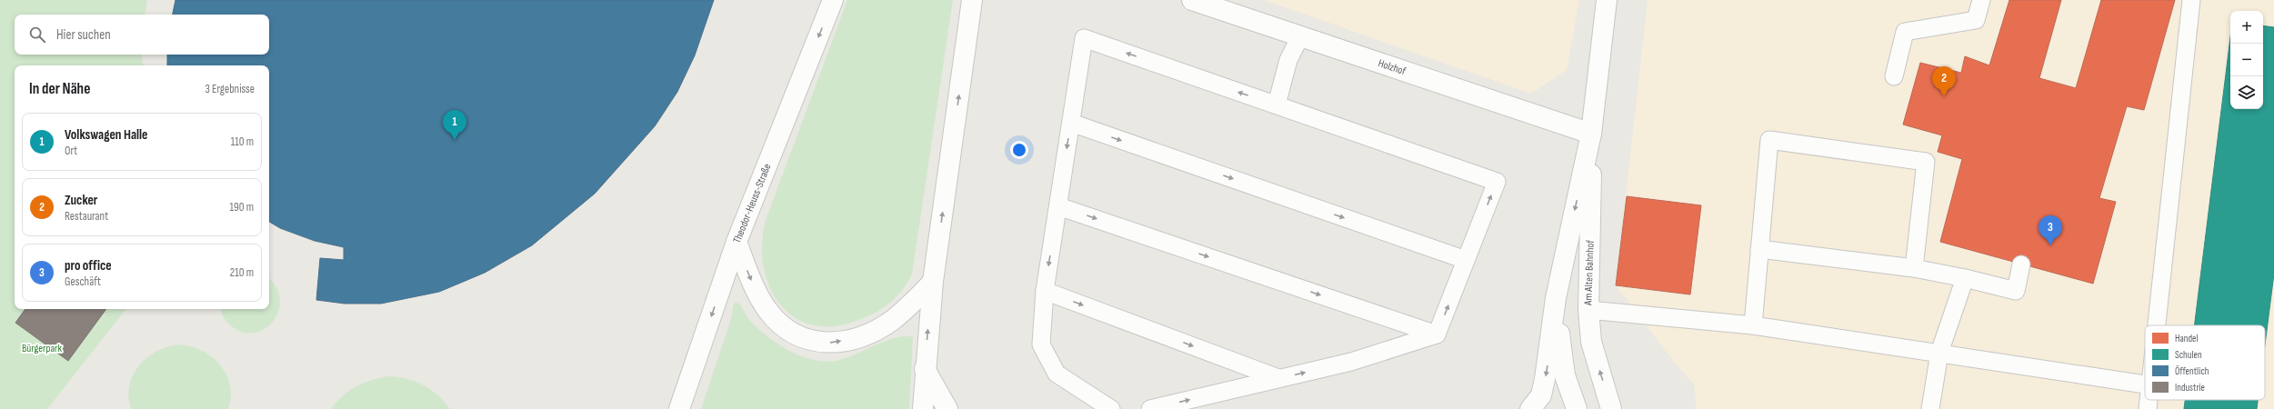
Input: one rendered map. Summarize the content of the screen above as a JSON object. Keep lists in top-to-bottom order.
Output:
{
  "streets": {
    "street": ["Holzhof", "Theodor-Heuss-Straße", "Am Alten Bahnhof"]
  },
  "crossings": [
    ["Holzhof", "Am Alten Bahnhof"]
  ],
  "parks": ["Bürgerpark"],
  "legend": [
    "Handel",
    "Schulen",
    "Öffentlich",
    "Industrie"
  ],
  "page": {
    "map_buttons": ["+", "−"],
    "search": "Hier suchen",
    "heading": ["In der Nähe", "3 Ergebnisse"],
    "pins": ["2", "1", "3"],
    "list": [
      {
        "mark": "1",
        "name": "Volkswagen Halle",
        "note": "Ort",
        "value": "110 m"
      },
      {
        "mark": "2",
        "name": "Zucker",
        "note": "Restaurant",
        "value": "190 m"
      },
      {
        "mark": "3",
        "name": "pro office",
        "note": "Geschäft",
        "value": "210 m"
      }
    ]
  }
}
